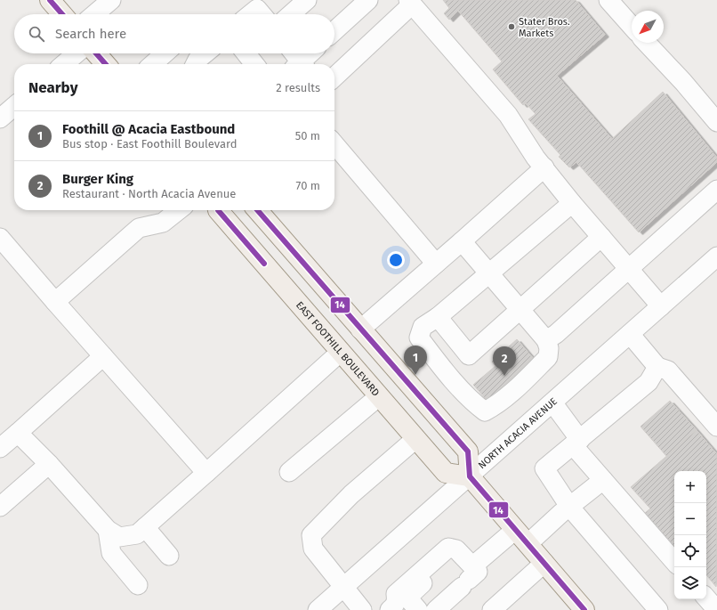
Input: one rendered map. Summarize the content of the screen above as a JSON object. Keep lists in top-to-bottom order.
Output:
{
  "streets": {
    "main road": ["EAST FOOTHILL BOULEVARD"],
    "street": ["NORTH ACACIA AVENUE"]
  },
  "crossings": [
    ["EAST FOOTHILL BOULEVARD", "NORTH ACACIA AVENUE"]
  ],
  "places": ["Stater Bros. Markets"],
  "lines": ["transit line 14"],
  "north": "bottom left",
  "page": {
    "search": "Search here",
    "heading": ["Nearby", "2 results"],
    "list": [
      {
        "mark": "1",
        "name": "Foothill @ Acacia Eastbound",
        "note": "Bus stop · East Foothill Boulevard",
        "value": "50 m"
      },
      {
        "mark": "2",
        "name": "Burger King",
        "note": "Restaurant · North Acacia Avenue",
        "value": "70 m"
      }
    ],
    "pins": ["1", "2"],
    "map_buttons": ["+", "−"]
  }
}
